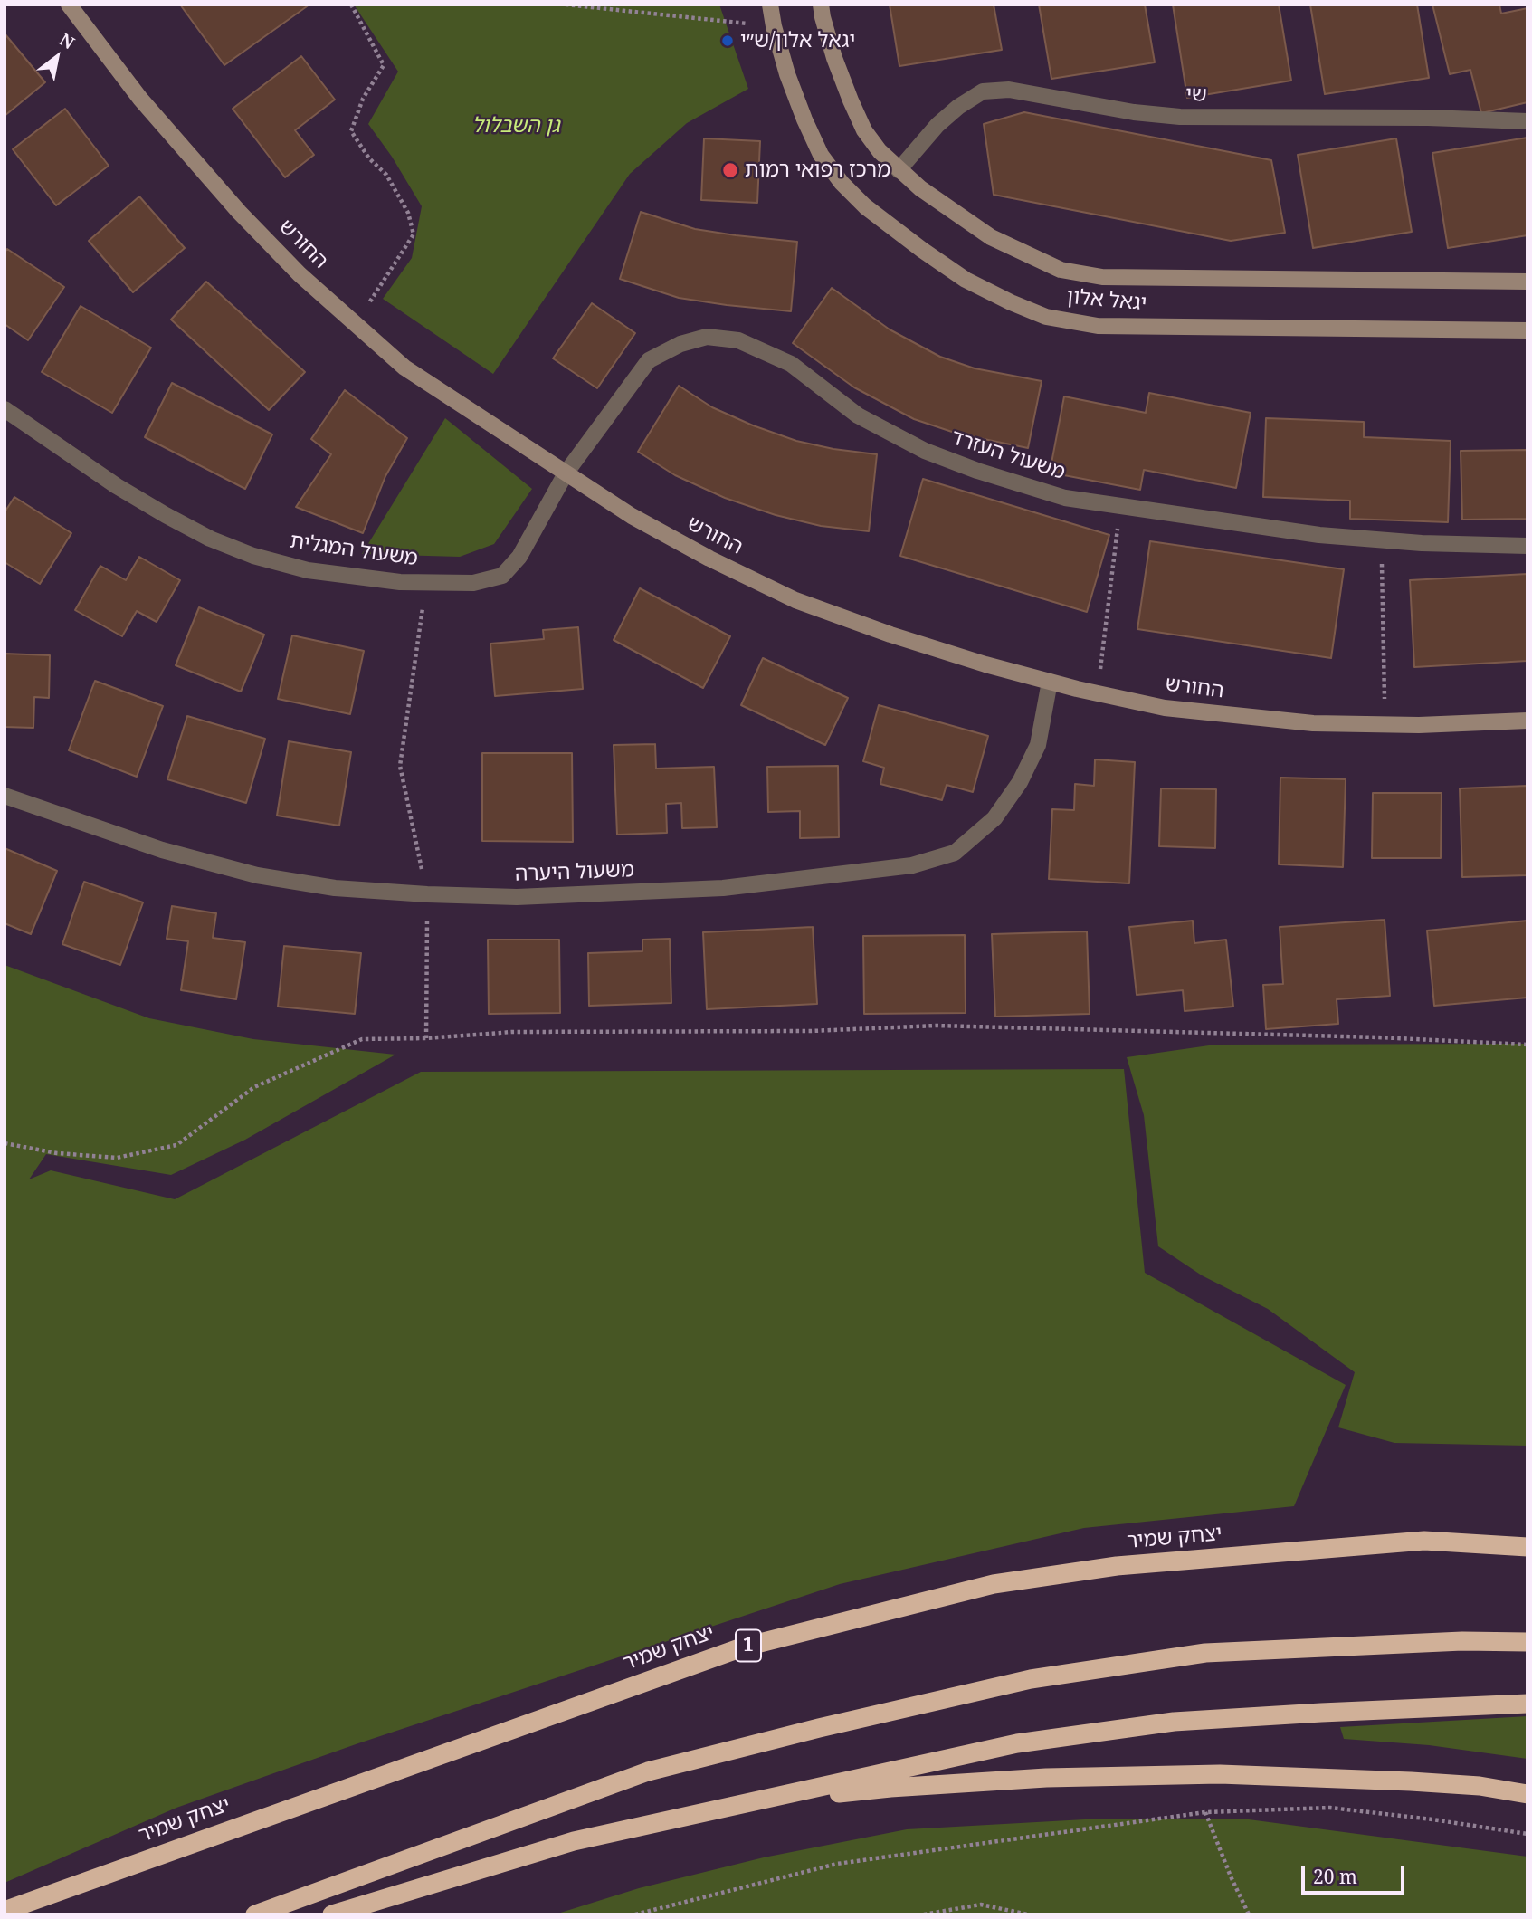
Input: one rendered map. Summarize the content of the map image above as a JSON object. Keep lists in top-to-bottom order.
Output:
{
  "streets": {
    "highway": ["יצחק שמיר", "1"],
    "street": [
      "שי",
      "החורש",
      "יגאל אלון",
      "משעול העזרד",
      "משעול המגלית",
      "משעול היערה"
    ]
  },
  "crossings": [
    ["שי", "יגאל אלון"],
    ["החורש", "משעול העזרד"],
    ["החורש", "משעול המגלית"],
    ["החורש", "משעול היערה"],
    ["משעול העזרד", "משעול המגלית"]
  ],
  "parks": ["גן השבלול"],
  "places": ["יגאל אלון/ש״י", "מרכז רפואי רמות"],
  "scale_bar": "20 m",
  "north": "top right"
}
